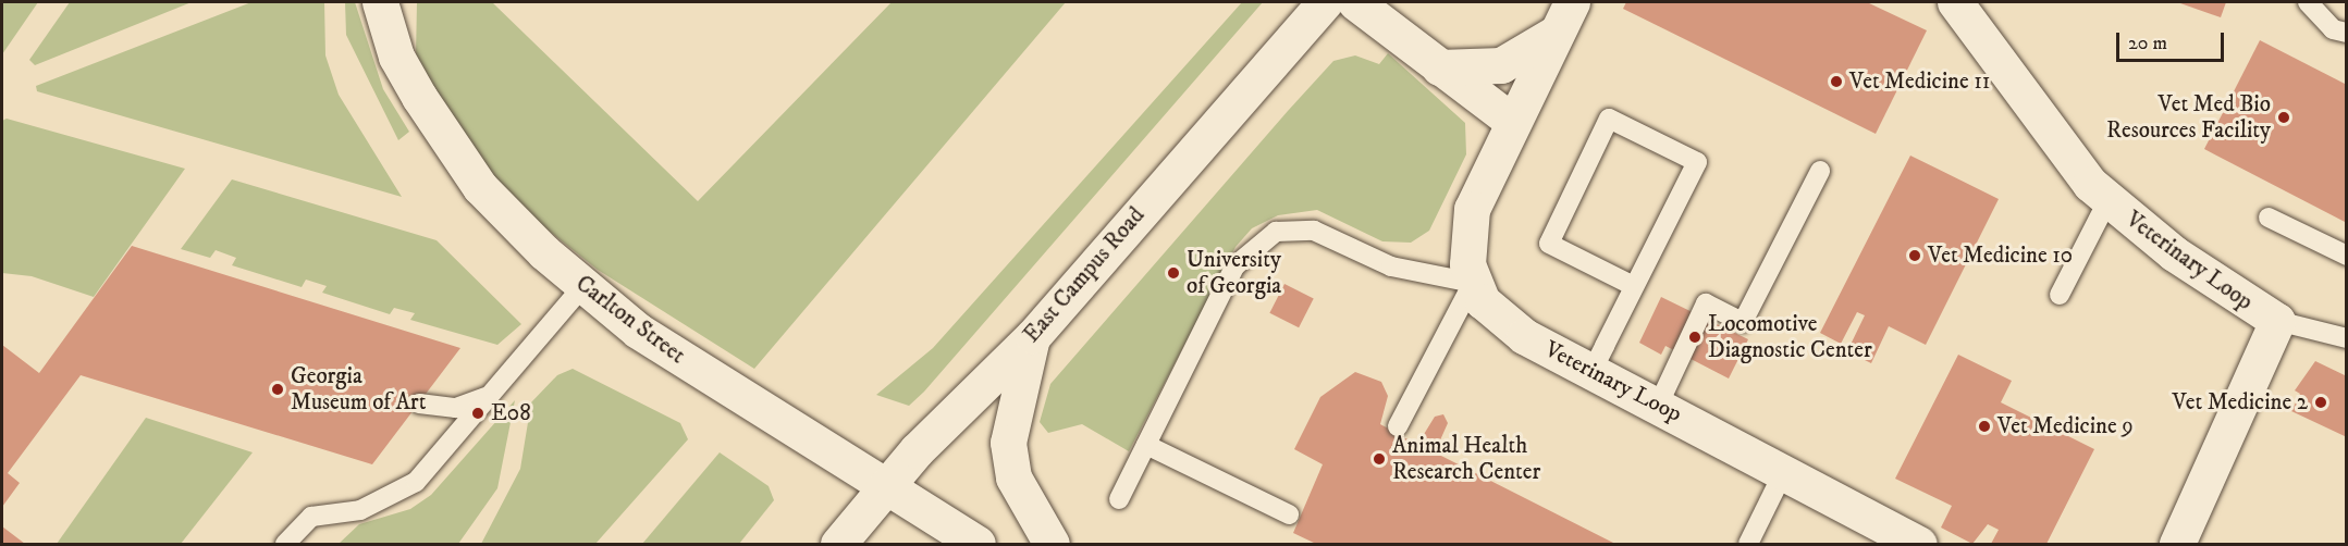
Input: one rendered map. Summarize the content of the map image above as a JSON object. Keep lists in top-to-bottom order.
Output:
{
  "streets": {
    "street": ["Veterinary Loop", "East Campus Road", "Carlton Street"]
  },
  "crossings": [
    ["East Campus Road", "Carlton Street"]
  ],
  "places": [
    "Vet Medicine 11",
    "Vet Med Bio Resources Facility",
    "Vet Medicine 10",
    "University of Georgia",
    "Locomotive Diagnostic Center",
    "Georgia Museum of Art",
    "Vet Medicine 2",
    "E08",
    "Vet Medicine 9",
    "Animal Health Research Center"
  ],
  "scale_bar": "20 m"
}
